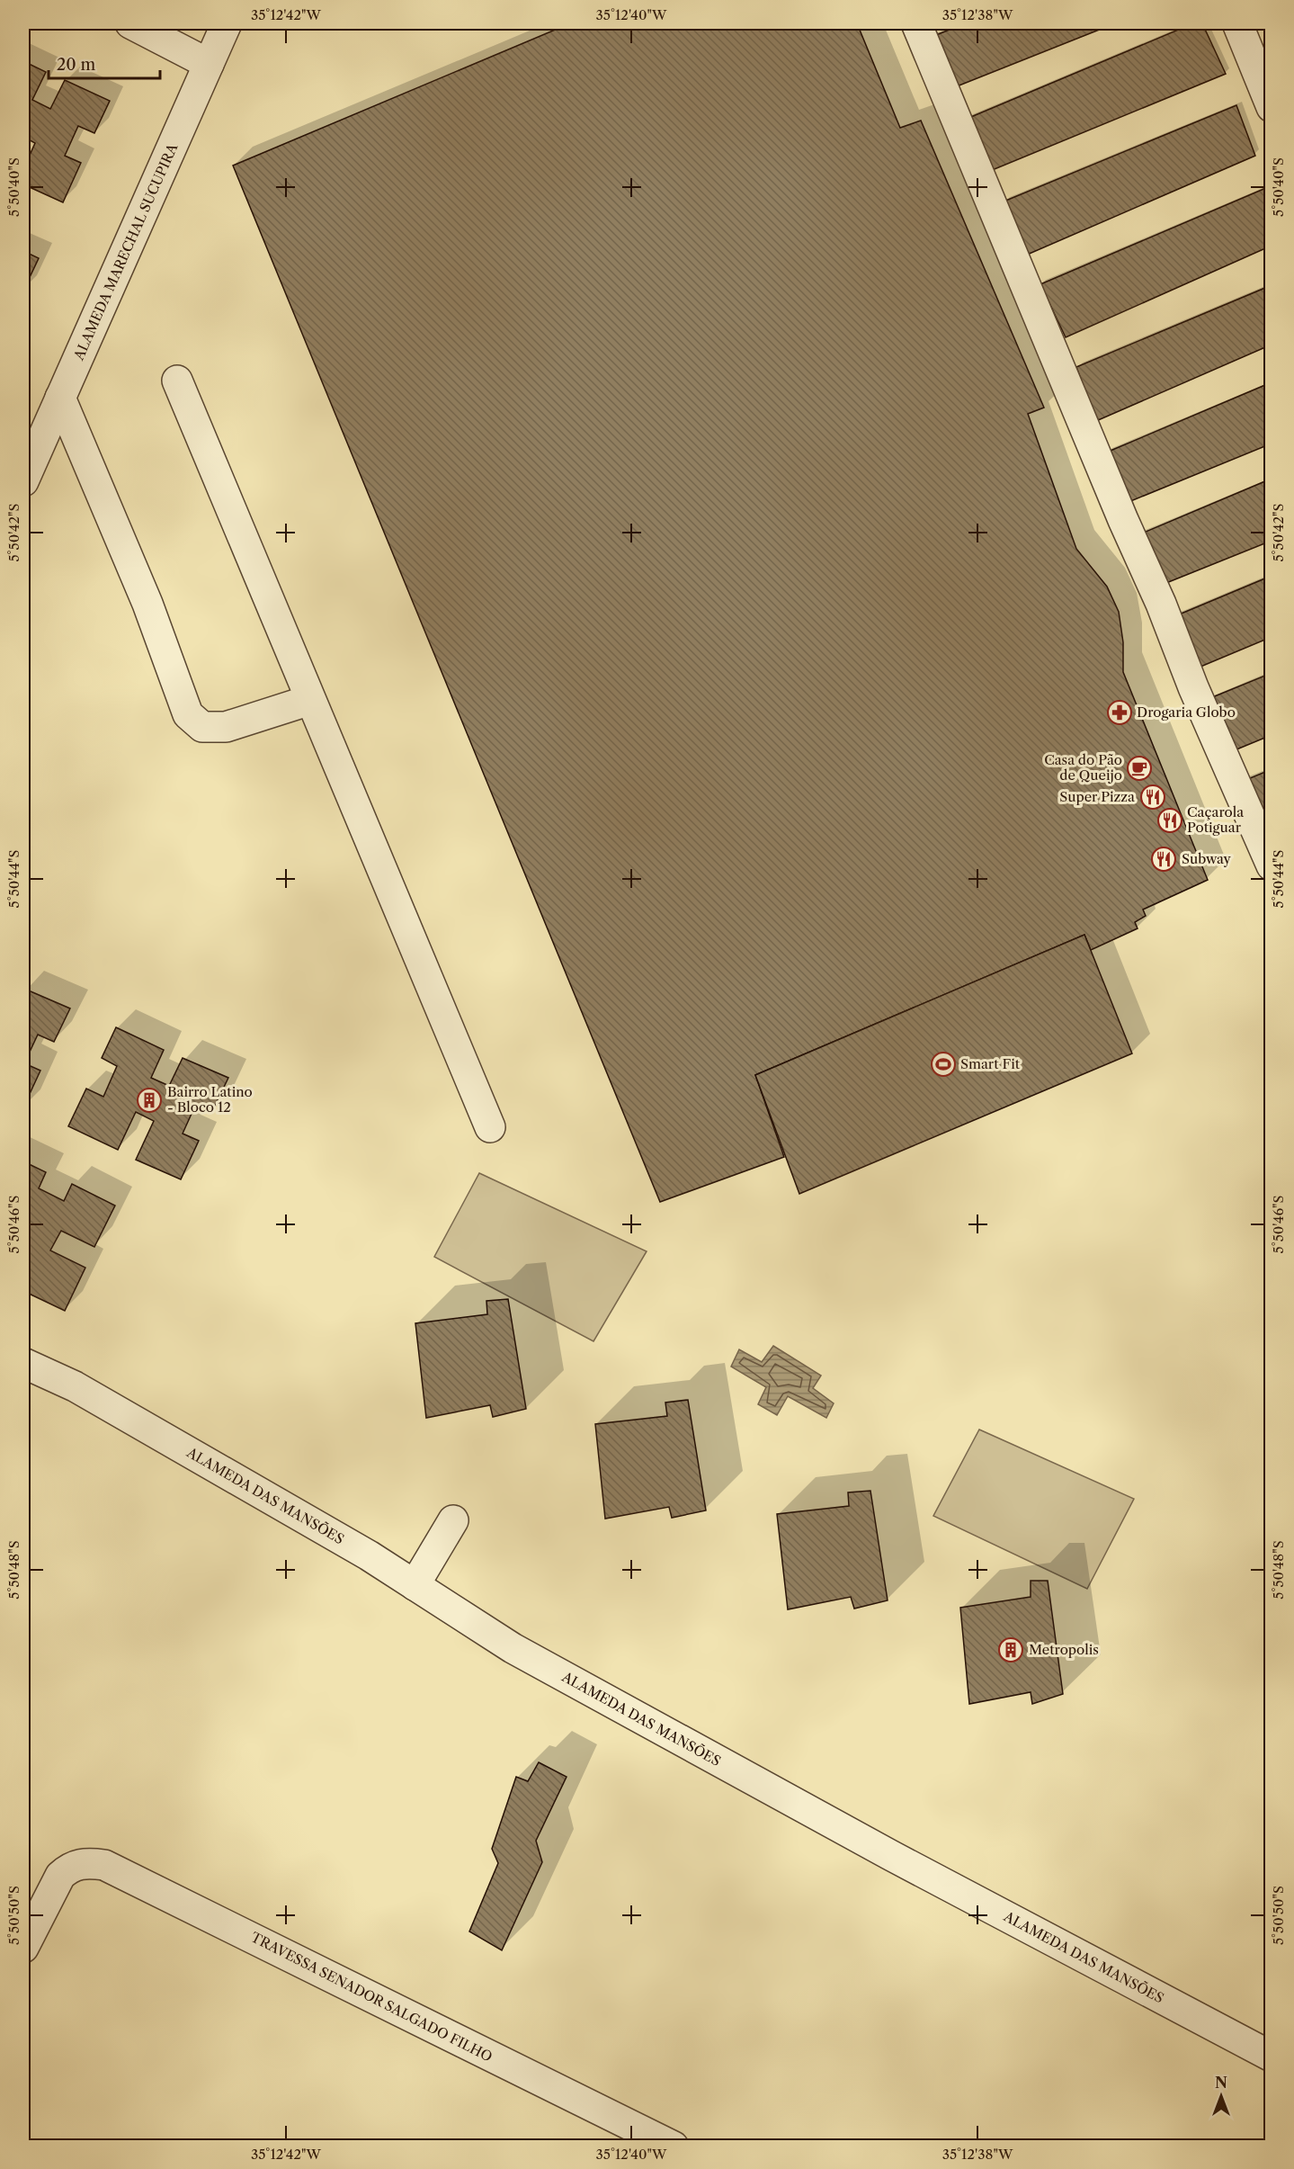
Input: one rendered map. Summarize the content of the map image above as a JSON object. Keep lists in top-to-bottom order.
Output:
{
  "streets": {
    "street": ["ALAMEDA MARECHAL SUCUPIRA", "ALAMEDA DAS MANSÕES", "TRAVESSA SENADOR SALGADO FILHO"]
  },
  "places": {
    "pharmacy": ["Drogaria Globo"],
    "cafe": ["Casa do Pão de Queijo"],
    "restaurant": ["Super Pizza", "Caçarola Potiguar", "Subway"],
    "sports": ["Smart Fit"],
    "building": ["Bairro Latino - Bloco 12", "Metropolis"]
  },
  "scale_bar": "20 m",
  "north": "top",
  "coordinates": [
    "35°12'42\"W",
    "35°12'40\"W",
    "35°12'38\"W",
    "5°50'40\"S",
    "5°50'42\"S",
    "5°50'44\"S",
    "5°50'46\"S",
    "5°50'48\"S",
    "5°50'50\"S"
  ]
}
